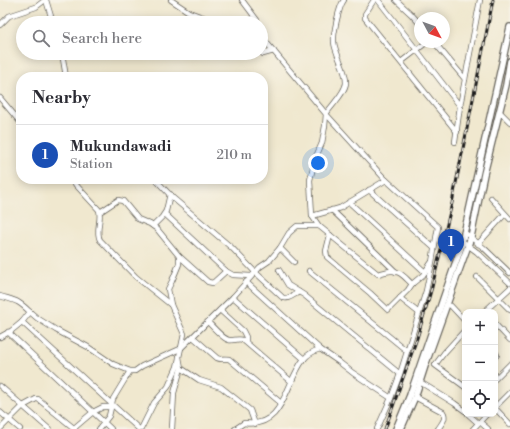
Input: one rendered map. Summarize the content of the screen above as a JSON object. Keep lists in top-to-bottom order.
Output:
{
  "north": "bottom right",
  "page": {
    "search": "Search here",
    "heading": "Nearby",
    "list": [
      {
        "mark": "1",
        "name": "Mukundawadi",
        "note": "Station",
        "value": "210 m"
      }
    ],
    "pins": "1",
    "map_buttons": ["+", "−"]
  }
}
